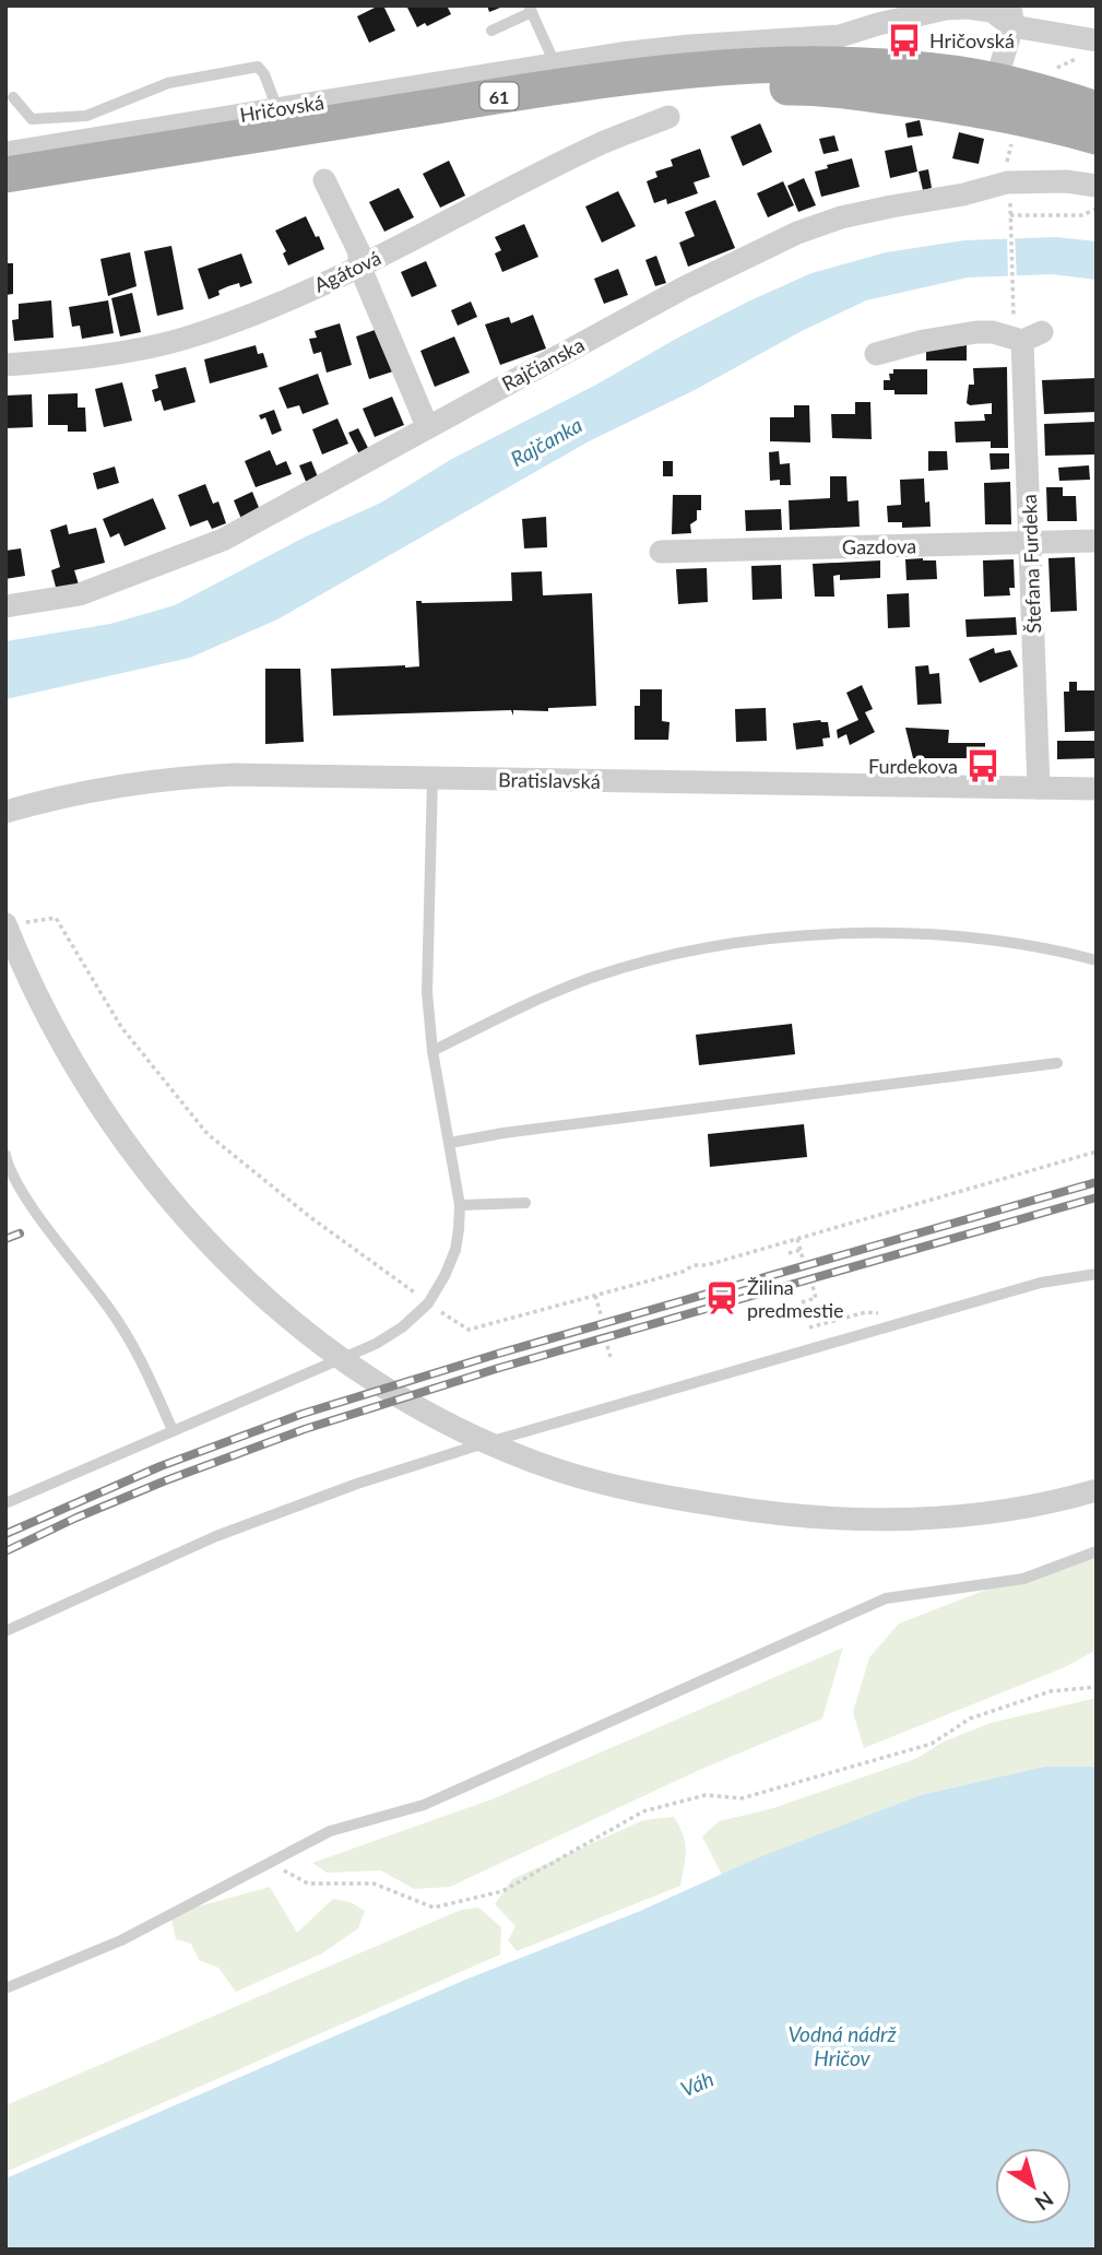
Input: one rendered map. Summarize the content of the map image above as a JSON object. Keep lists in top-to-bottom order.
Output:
{
  "streets": {
    "main road": ["61", "Hričovská"],
    "street": [
      "Agátová",
      "Rajčianska",
      "Gazdova",
      "Štefana Furdeka",
      "Bratislavská"
    ]
  },
  "crossings": [
    ["Gazdova", "Štefana Furdeka"],
    ["Štefana Furdeka", "Bratislavská"]
  ],
  "water": ["Rajčanka", "Vodná nádrž Hričov", "Váh"],
  "places": {
    "bus stop": ["Hričovská", "Furdekova"],
    "station": ["Žilina predmestie"]
  },
  "north": "bottom right"
}
